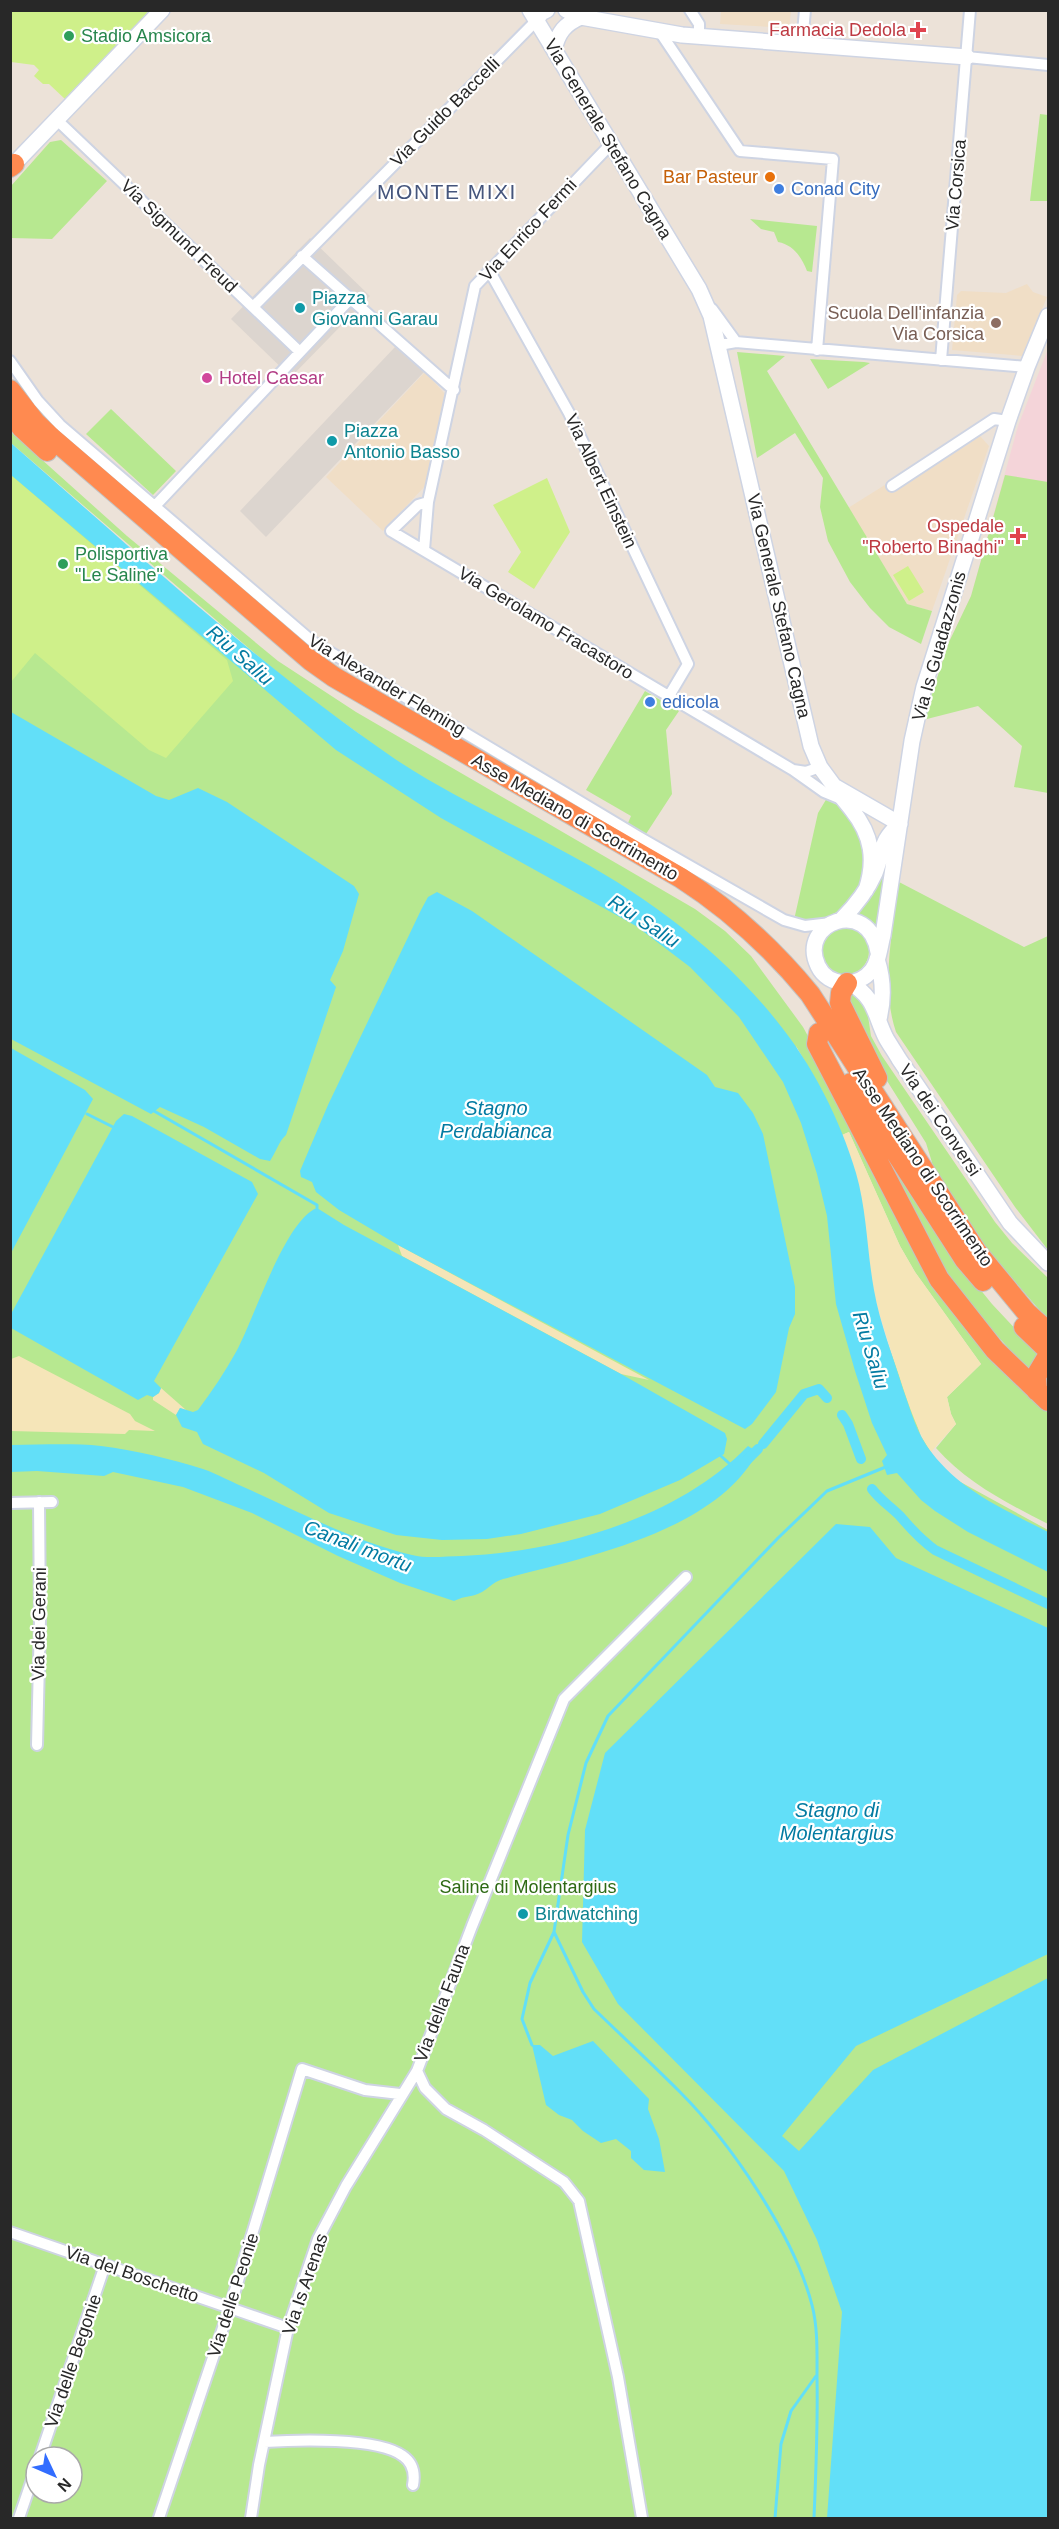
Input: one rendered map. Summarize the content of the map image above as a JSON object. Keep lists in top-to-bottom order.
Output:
{
  "streets": {
    "highway": ["Asse Mediano di Scorrimento"],
    "street": [
      "Via Guido Baccelli",
      "Via Generale Stefano Cagna",
      "Via Corsica",
      "Via Enrico Fermi",
      "Via Sigmund Freud",
      "Via Albert Einstein",
      "Via Gerolamo Fracastoro",
      "Via Is Guadazzonis",
      "Via Alexander Fleming",
      "Via dei Conversi",
      "Via dei Gerani",
      "Via della Fauna",
      "Via del Boschetto",
      "Via Is Arenas",
      "Via delle Peonie",
      "Via delle Begonie"
    ]
  },
  "crossings": [
    ["Via Guido Baccelli", "Via Generale Stefano Cagna"],
    ["Via Guido Baccelli", "Via Sigmund Freud"],
    ["Via Generale Stefano Cagna", "Via Enrico Fermi"],
    ["Via Generale Stefano Cagna", "Via Gerolamo Fracastoro"],
    ["Via Generale Stefano Cagna", "Via Is Guadazzonis"],
    ["Via Enrico Fermi", "Via Albert Einstein"],
    ["Via Enrico Fermi", "Via Gerolamo Fracastoro"],
    ["Via Albert Einstein", "Via Gerolamo Fracastoro"],
    ["Via Is Guadazzonis", "Via Alexander Fleming"],
    ["Via Is Guadazzonis", "Via dei Conversi"],
    ["Via Alexander Fleming", "Via dei Conversi"],
    ["Via della Fauna", "Via Is Arenas"],
    ["Via del Boschetto", "Via Is Arenas"],
    ["Via del Boschetto", "Via delle Peonie"],
    ["Via del Boschetto", "Via delle Begonie"],
    ["Via Is Arenas", "Via delle Peonie"]
  ],
  "districts": ["MONTE MIXI"],
  "water": [
    "Riu Saliu",
    "Stagno Perdabianca",
    "Canali mortu",
    "Stagno di Molentargius"
  ],
  "parks": ["Saline di Molentargius"],
  "places": {
    "health": ["Farmacia Dedola", "Ospedale \"Roberto Binaghi\""],
    "other": [
      "Stadio Amsicora",
      "Bar Pasteur",
      "Conad City",
      "Piazza Giovanni Garau",
      "Scuola Dell'infanzia Via Corsica",
      "Hotel Caesar",
      "Piazza Antonio Basso",
      "Polisportiva \"Le Saline\"",
      "edicola",
      "Birdwatching"
    ]
  },
  "north": "bottom right"
}
